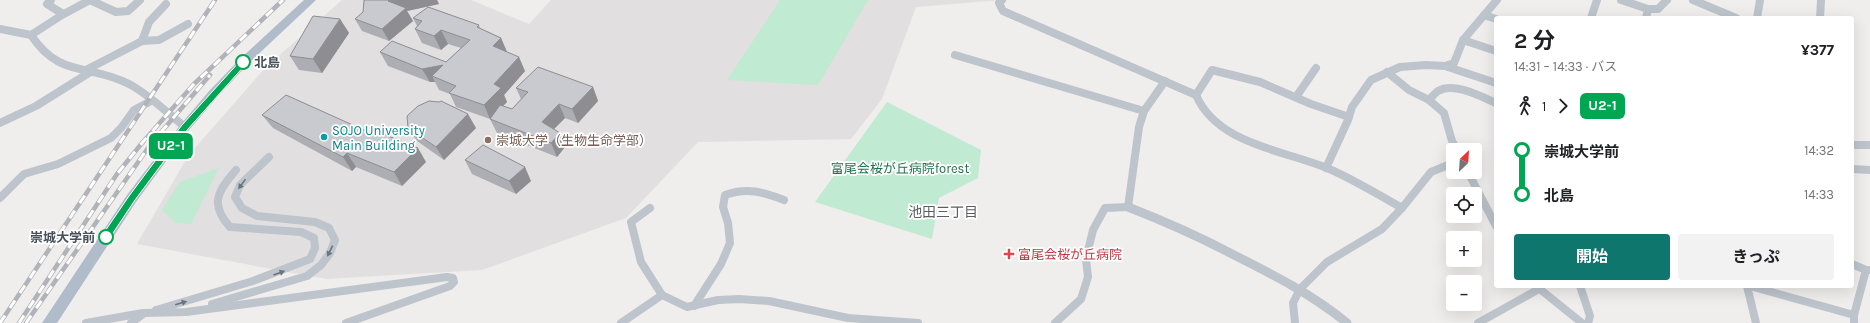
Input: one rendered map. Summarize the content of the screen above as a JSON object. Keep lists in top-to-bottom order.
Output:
{
  "districts": ["池田三丁目"],
  "parks": ["富尾会桜が丘病院forest"],
  "places": {
    "other": [
      "北島",
      "SOJO University Main Building",
      "崇城大学（生物生命学部）",
      "崇城大学前"
    ],
    "health": ["富尾会桜が丘病院"]
  },
  "lines": ["bus line U2-1"],
  "north": "top right",
  "page": {
    "on_map": "U2-1",
    "heading": ["2 分", "14:31 – 14:33 · バス", "¥377"],
    "legs": ["1", "U2-1"],
    "list": [
      {
        "name": "崇城大学前",
        "value": "14:32"
      },
      {
        "name": "北島",
        "value": "14:33"
      }
    ],
    "map_buttons": ["+", "−"],
    "buttons": ["開始", "きっぷ"]
  }
}
